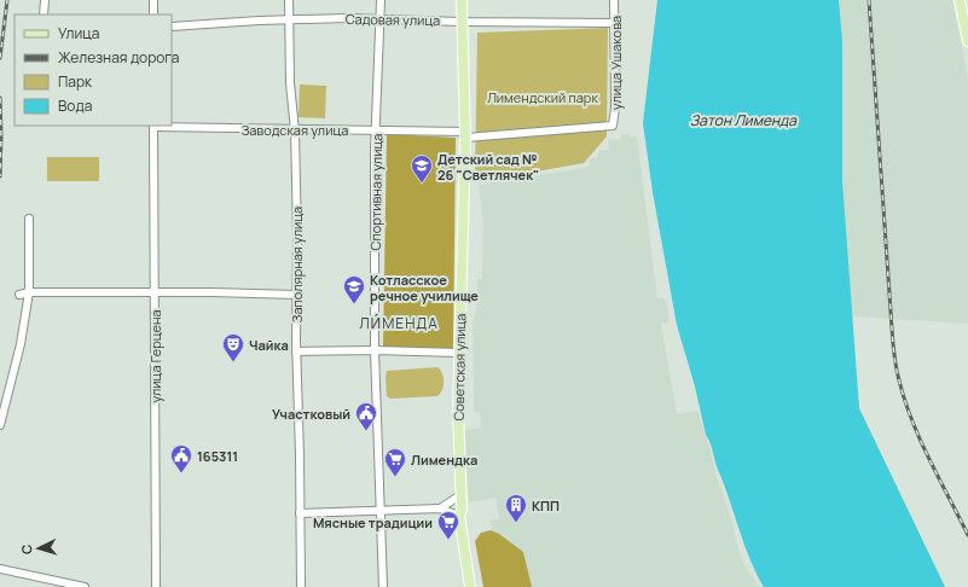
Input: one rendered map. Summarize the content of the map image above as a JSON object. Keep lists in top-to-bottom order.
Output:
{
  "streets": {
    "main road": ["Советская улица"],
    "street": [
      "Садовая улица",
      "улица Ушакова",
      "Заводская улица",
      "Спортивная улица",
      "Заполярная улица",
      "улица Герцена"
    ]
  },
  "crossings": [
    ["Садовая улица", "улица Ушакова"],
    ["Садовая улица", "Спортивная улица"],
    ["Садовая улица", "Заполярная улица"],
    ["Садовая улица", "Советская улица"],
    ["улица Ушакова", "Заводская улица"],
    ["Заводская улица", "Спортивная улица"],
    ["Заводская улица", "Заполярная улица"],
    ["Заводская улица", "улица Герцена"],
    ["Заводская улица", "Советская улица"]
  ],
  "districts": ["ЛИ́МЕНДА"],
  "water": ["Затон Лименда"],
  "parks": ["Лимендский парк"],
  "places": {
    "school or university": ["Детский сад № 26 \"Светлячек\"", "Котласское речное училище"],
    "theatre": ["Чайка"],
    "public building": ["Участковый", "165311"],
    "supermarket": ["Лимендка", "Мясные традиции"],
    "building": ["КПП"]
  },
  "legend": [
    "Улица",
    "Железная дорога",
    "Парк",
    "Вода"
  ],
  "north": "left"
}
